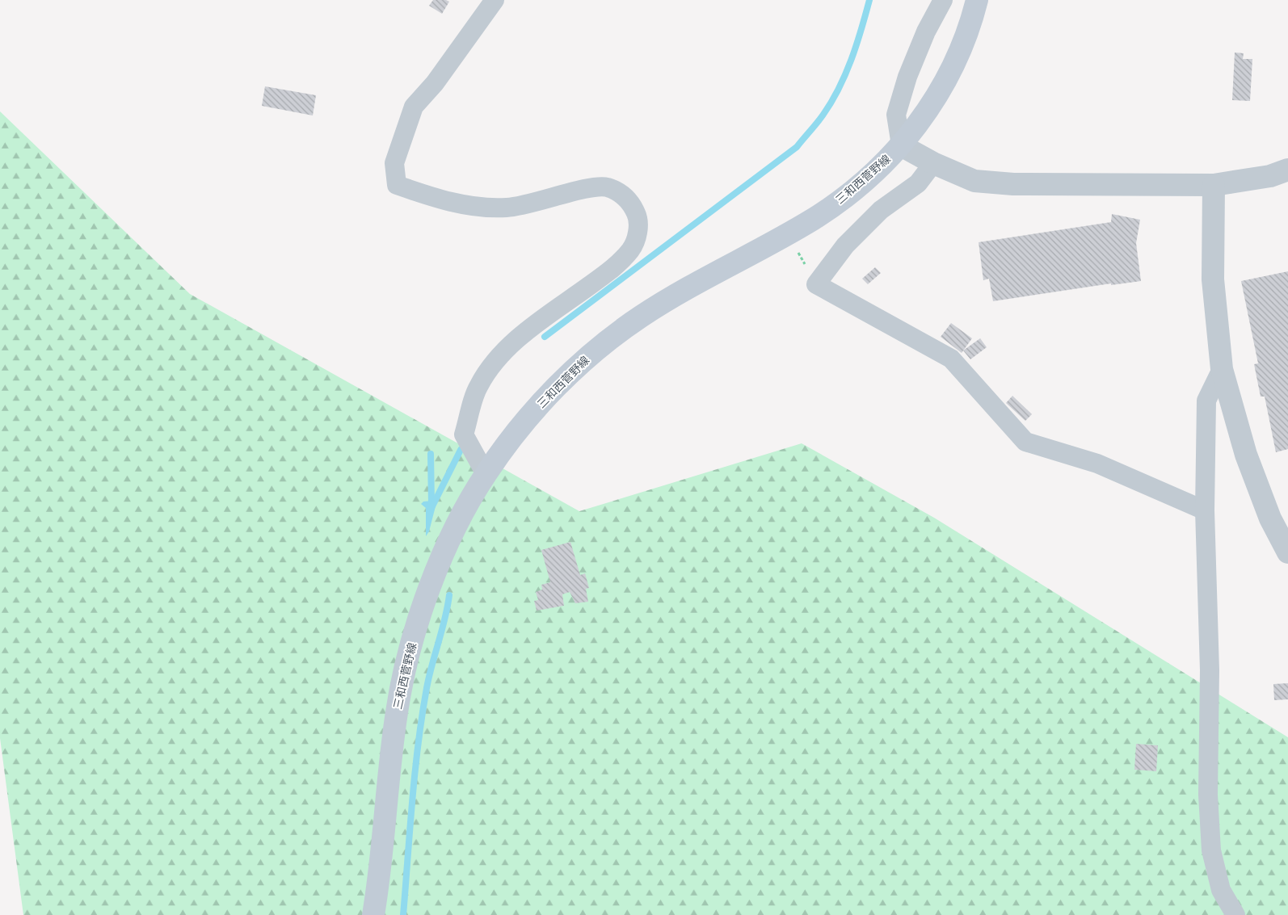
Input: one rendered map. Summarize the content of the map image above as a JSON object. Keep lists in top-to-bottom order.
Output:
{
  "streets": {
    "main road": ["三和西菅野線"]
  }
}
